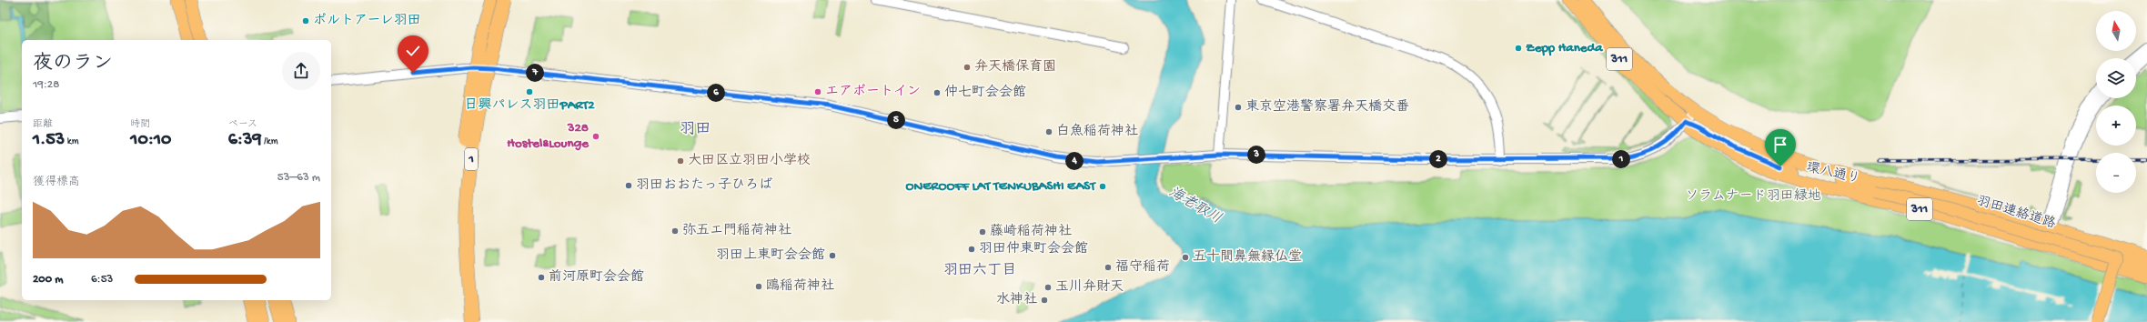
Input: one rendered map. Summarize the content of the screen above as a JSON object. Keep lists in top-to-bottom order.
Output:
{
  "streets": {
    "highway": ["1"],
    "main road": ["311", "環八通り", "羽田連絡道路"]
  },
  "districts": ["羽田", "羽田六丁目"],
  "water": ["海老取川"],
  "parks": ["ソラムナード羽田緑地"],
  "places": [
    "ポルトアーレ羽田",
    "Zepp Haneda",
    "弁天橋保育園",
    "日興パレス羽田PART2",
    "エアポートイン",
    "仲七町会会館",
    "東京空港警察署弁天橋交番",
    "白魚稲荷神社",
    "328 Hostel&Lounge",
    "大田区立羽田小学校",
    "羽田おおたっ子ひろば",
    "ONEROOFF LAT TENKUBASHI EAST",
    "弥五エ門稲荷神社",
    "藤崎稲荷神社",
    "羽田仲東町会会館",
    "羽田上東町会会館",
    "五十間鼻無縁仏堂",
    "福守稲荷",
    "前河原町会会館",
    "鴎稲荷神社",
    "玉川弁財天",
    "水神社"
  ],
  "north": "top",
  "page": {
    "map_buttons": ["+", "−"],
    "heading": ["夜のラン", "19:28"],
    "pins": [
      "7",
      "6",
      "5",
      "3",
      "1",
      "2",
      "4"
    ],
    "stats": [
      ["距離", "1.53 km"],
      ["時間", "10:10"],
      ["ペース", "6:39 /km"]
    ],
    "chart": ["獲得標高", "53–63 m"],
    "list": [
      {
        "name": "200 m",
        "note": "6:53"
      }
    ]
  }
}
